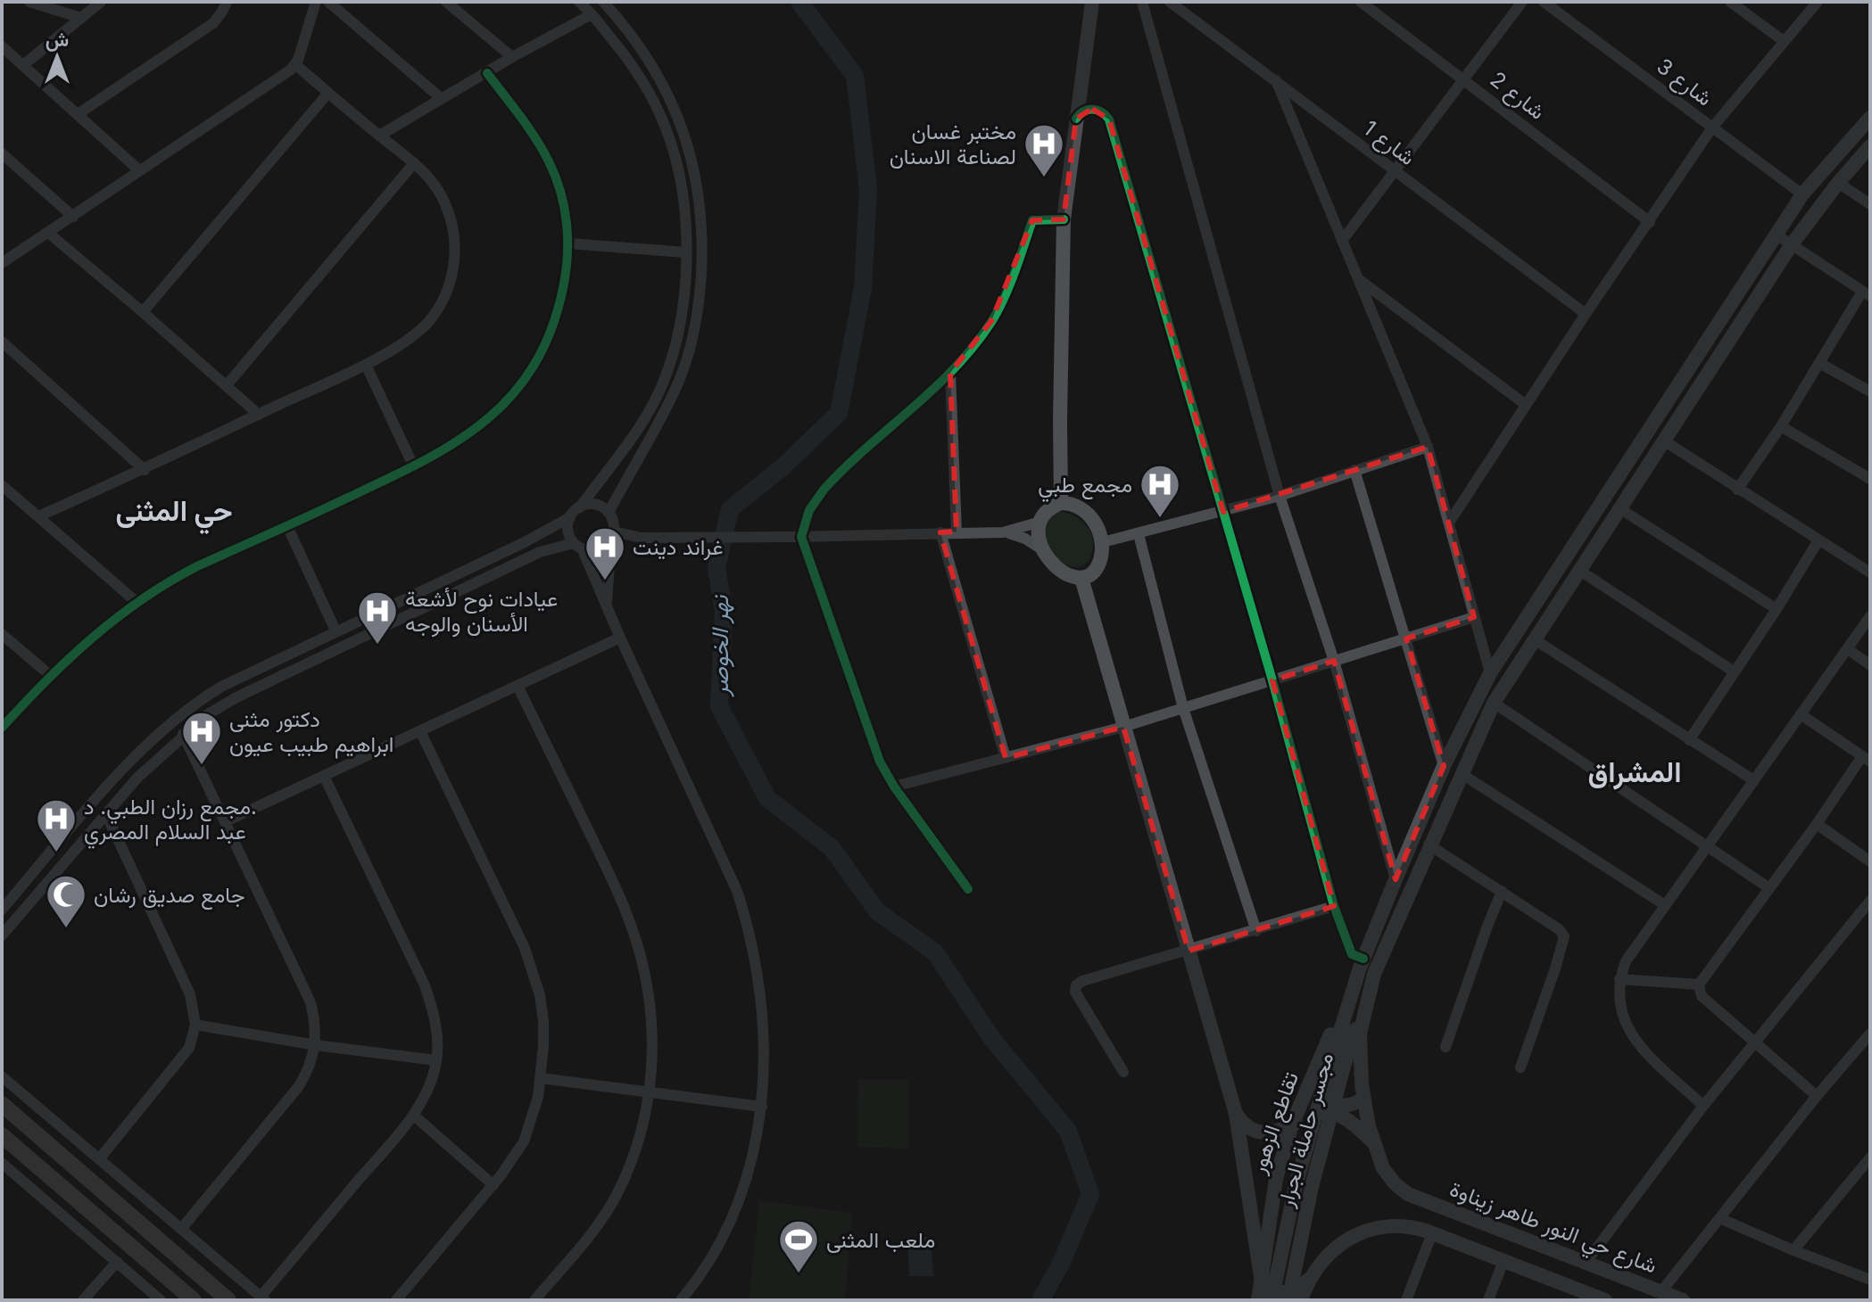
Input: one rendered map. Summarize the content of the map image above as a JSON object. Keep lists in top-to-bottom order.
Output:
{
  "streets": {
    "main road": ["تقاطع الزهور", "مجسر حاملة الجرار", "شارع حي النور طاهر زيناوة"],
    "street": ["شارع 3", "شارع 2", "شارع 1"]
  },
  "crossings": [
    ["تقاطع الزهور", "مجسر حاملة الجرار"]
  ],
  "districts": ["حي المثنى", "المشراق"],
  "water": ["نهر الخوصر"],
  "places": {
    "hospital": [
      "مختبر غسان لصناعة الاسنان",
      "مجمع طبي",
      "غراند دينت",
      "عيادات نوح لأشعة الأسنان والوجه",
      "دكتور مثنى ابراهيم طبيب عيون",
      "مجمع رزان الطبي. د. عبد السلام المصري"
    ],
    "mosque": ["جامع صديق رشان"],
    "sports": ["ملعب المثنى"]
  },
  "north": "top"
}
